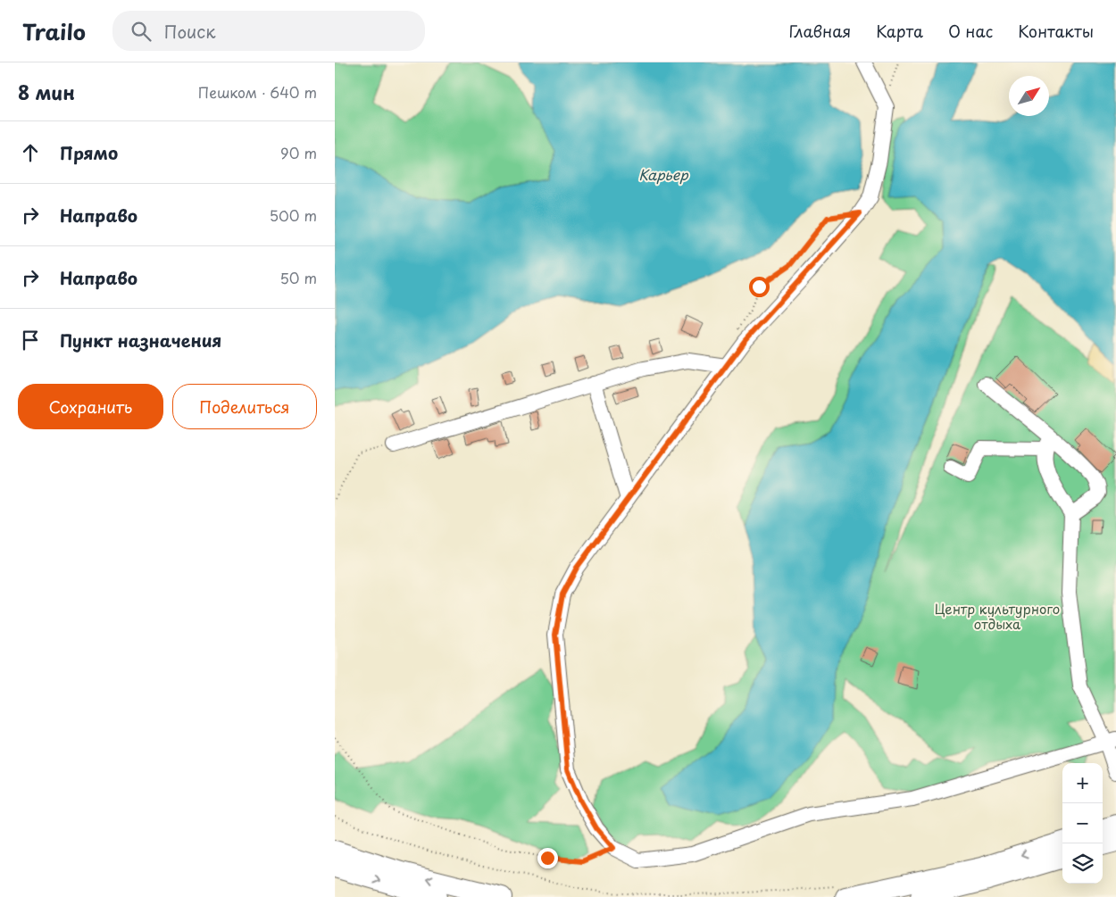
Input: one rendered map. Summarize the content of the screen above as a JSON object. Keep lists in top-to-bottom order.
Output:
{
  "water": ["Карьер"],
  "parks": ["Центр культурного отдыха"],
  "north": "top right",
  "page": {
    "header": "Trailo",
    "search": "Поиск",
    "nav": [
      "Главная",
      "Карта",
      "О нас",
      "Контакты"
    ],
    "heading": ["8 мин", "Пешком · 640 m"],
    "list": [
      ["Прямо", "90 m"],
      ["Направо", "500 m"],
      ["Направо", "50 m"],
      "Пункт назначения"
    ],
    "buttons": ["Сохранить", "Поделиться"],
    "map_buttons": ["+", "−"]
  }
}
